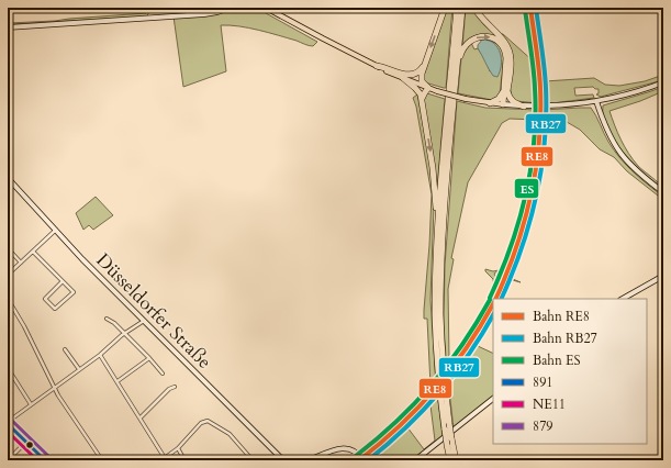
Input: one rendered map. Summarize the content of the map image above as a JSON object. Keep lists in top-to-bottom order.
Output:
{
  "streets": {
    "street": ["Düsseldorfer Straße"]
  },
  "lines": [
    "rail line RE8",
    "rail line RB27",
    "rail line ES",
    "transit line 879",
    "transit line 891",
    "transit line NE11"
  ],
  "legend": [
    "Bahn RE8",
    "Bahn RB27",
    "Bahn ES",
    "891",
    "NE11",
    "879"
  ]
}
